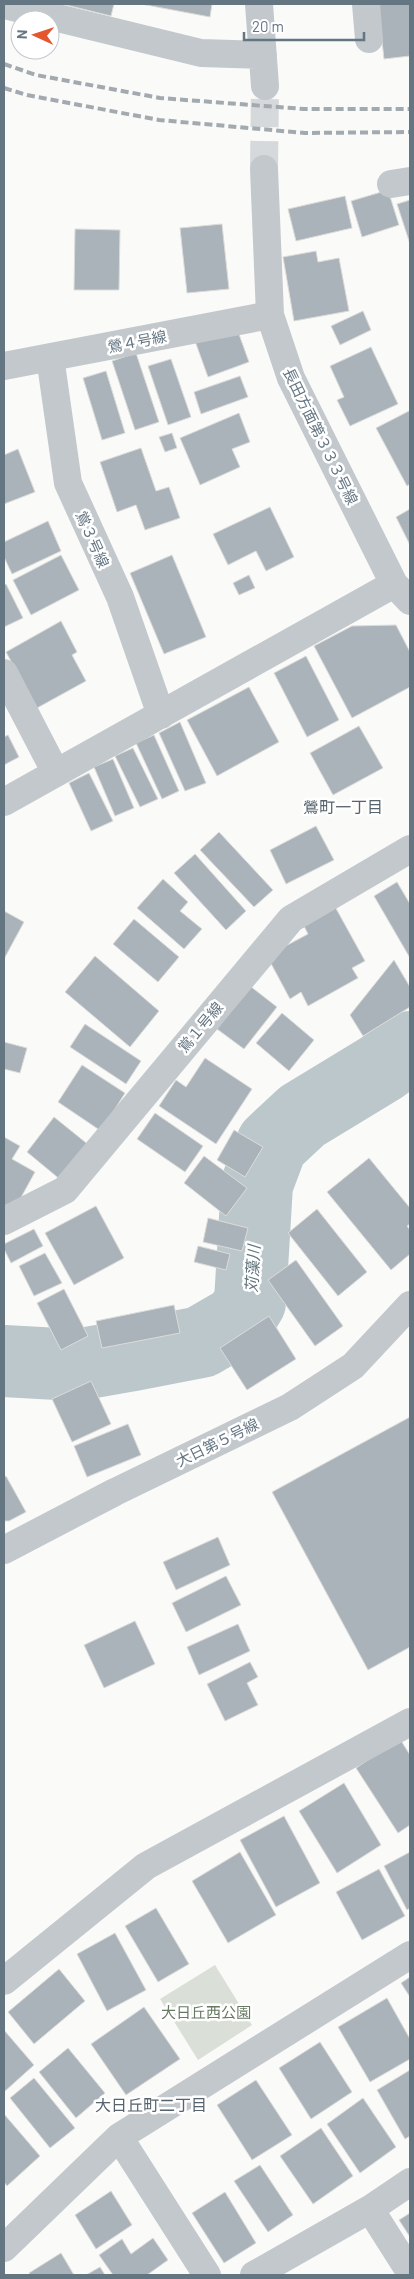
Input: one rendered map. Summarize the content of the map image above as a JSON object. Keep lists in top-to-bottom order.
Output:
{
  "streets": {
    "street": [
      "鶯４号線",
      "長田方面第３３３号線",
      "鴬３号線",
      "鴬１号線",
      "大日第５号線"
    ]
  },
  "crossings": [
    ["鶯４号線", "長田方面第３３３号線"],
    ["鶯４号線", "鴬３号線"]
  ],
  "districts": ["鶯町一丁目", "大日丘町二丁目"],
  "water": ["苅藻川"],
  "parks": ["大日丘西公園"],
  "scale_bar": "20 m",
  "north": "left"
}
